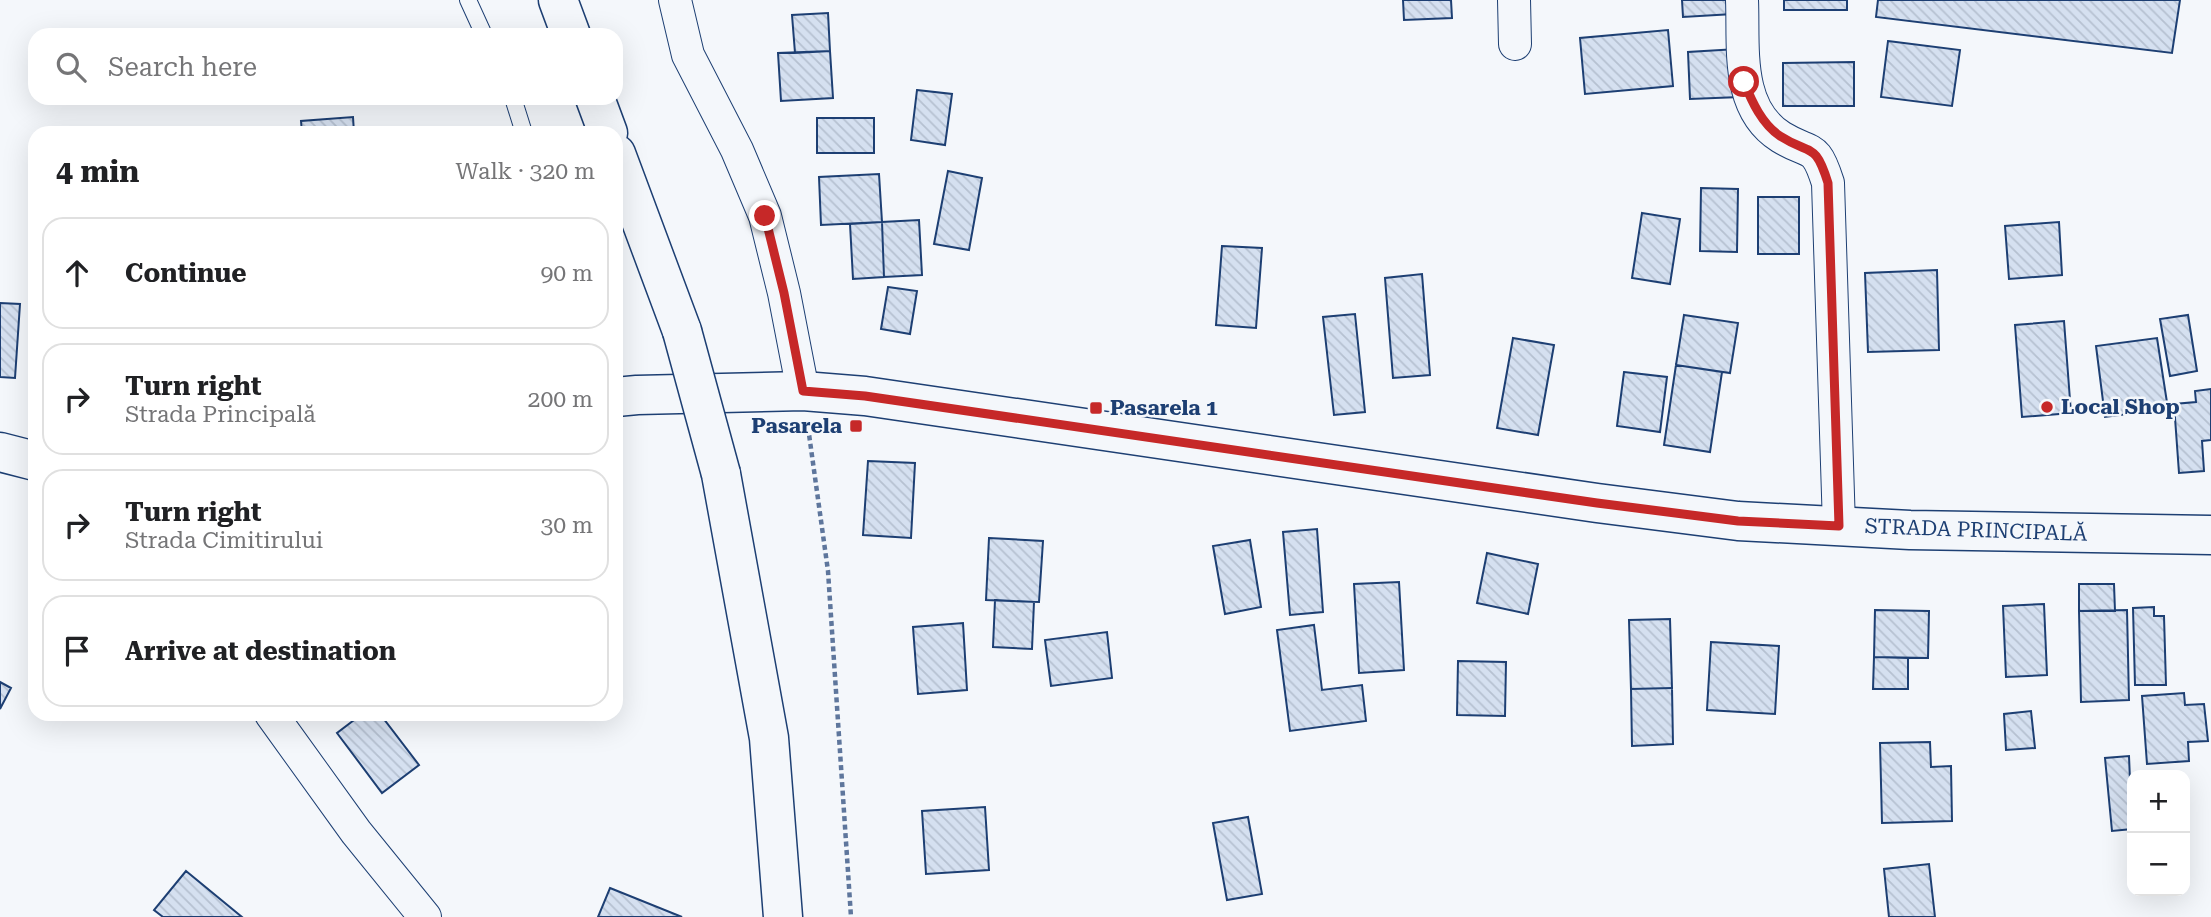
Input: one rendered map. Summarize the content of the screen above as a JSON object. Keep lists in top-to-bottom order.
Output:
{
  "streets": {
    "main road": ["STRADA PRINCIPALĂ"]
  },
  "places": {
    "other": ["Local Shop"],
    "transit": ["Pasarela 1", "Pasarela"]
  },
  "page": {
    "search": "Search here",
    "heading": ["4 min", "Walk · 320 m"],
    "list": [
      ["Continue", "90 m"],
      ["Turn right", "Strada Principală", "200 m"],
      ["Turn right", "Strada Cimitirului", "30 m"],
      "Arrive at destination"
    ],
    "map_buttons": ["+", "−"]
  }
}
